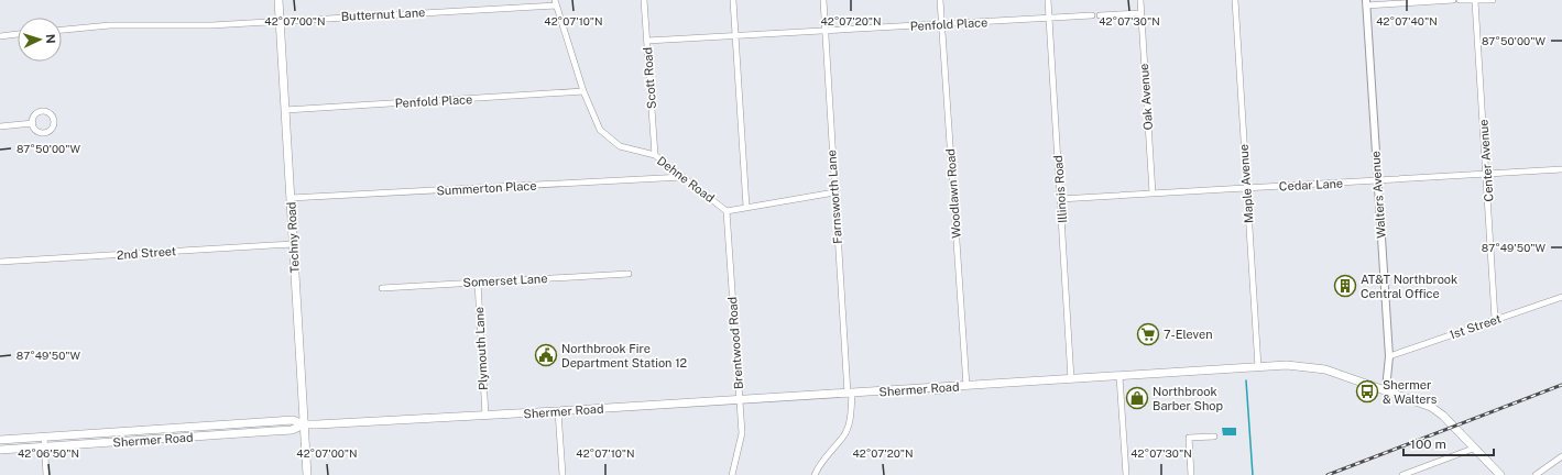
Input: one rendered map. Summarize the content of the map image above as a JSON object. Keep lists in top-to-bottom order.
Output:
{
  "streets": {
    "main road": ["Techny Road", "Shermer Road"],
    "street": [
      "Butternut Lane",
      "Penfold Place",
      "Scott Road",
      "Oak Avenue",
      "Center Avenue",
      "Dehne Road",
      "Maple Avenue",
      "Cedar Lane",
      "Summerton Place",
      "Illinois Road",
      "Woodlawn Road",
      "Walters Avenue",
      "Farnsworth Lane",
      "2nd Street",
      "Somerset Lane",
      "1st Street",
      "Brentwood Road",
      "Plymouth Lane"
    ]
  },
  "crossings": [
    ["Butternut Lane", "Dehne Road"],
    ["Butternut Lane", "Techny Road"],
    ["Penfold Place", "Scott Road"],
    ["Penfold Place", "Dehne Road"],
    ["Penfold Place", "Illinois Road"],
    ["Penfold Place", "Woodlawn Road"],
    ["Penfold Place", "Farnsworth Lane"],
    ["Penfold Place", "Techny Road"],
    ["Scott Road", "Dehne Road"],
    ["Oak Avenue", "Cedar Lane"],
    ["Center Avenue", "Cedar Lane"],
    ["Center Avenue", "1st Street"],
    ["Dehne Road", "Summerton Place"],
    ["Dehne Road", "Farnsworth Lane"],
    ["Dehne Road", "Brentwood Road"],
    ["Maple Avenue", "Cedar Lane"],
    ["Maple Avenue", "Shermer Road"],
    ["Cedar Lane", "Illinois Road"],
    ["Cedar Lane", "Walters Avenue"],
    ["Summerton Place", "Techny Road"],
    ["Illinois Road", "Shermer Road"],
    ["Woodlawn Road", "Shermer Road"],
    ["Walters Avenue", "1st Street"],
    ["Walters Avenue", "Shermer Road"],
    ["Farnsworth Lane", "Shermer Road"],
    ["Techny Road", "2nd Street"],
    ["Techny Road", "Shermer Road"],
    ["Somerset Lane", "Plymouth Lane"],
    ["Brentwood Road", "Shermer Road"],
    ["Plymouth Lane", "Shermer Road"]
  ],
  "places": {
    "building": ["AT&T Northbrook Central Office"],
    "supermarket": ["7-Eleven"],
    "public building": ["Northbrook Fire Department Station 12"],
    "bus stop": ["Shermer & Walters"],
    "shop": ["Northbrook Barber Shop"]
  },
  "scale_bar": "100 m",
  "north": "right",
  "coordinates": [
    "42°07'00\"N",
    "42°07'10\"N",
    "42°07'20\"N",
    "42°07'30\"N",
    "42°07'40\"N",
    "87°50'00\"W",
    "87°49'50\"W",
    "42°06'50\"N"
  ]
}
